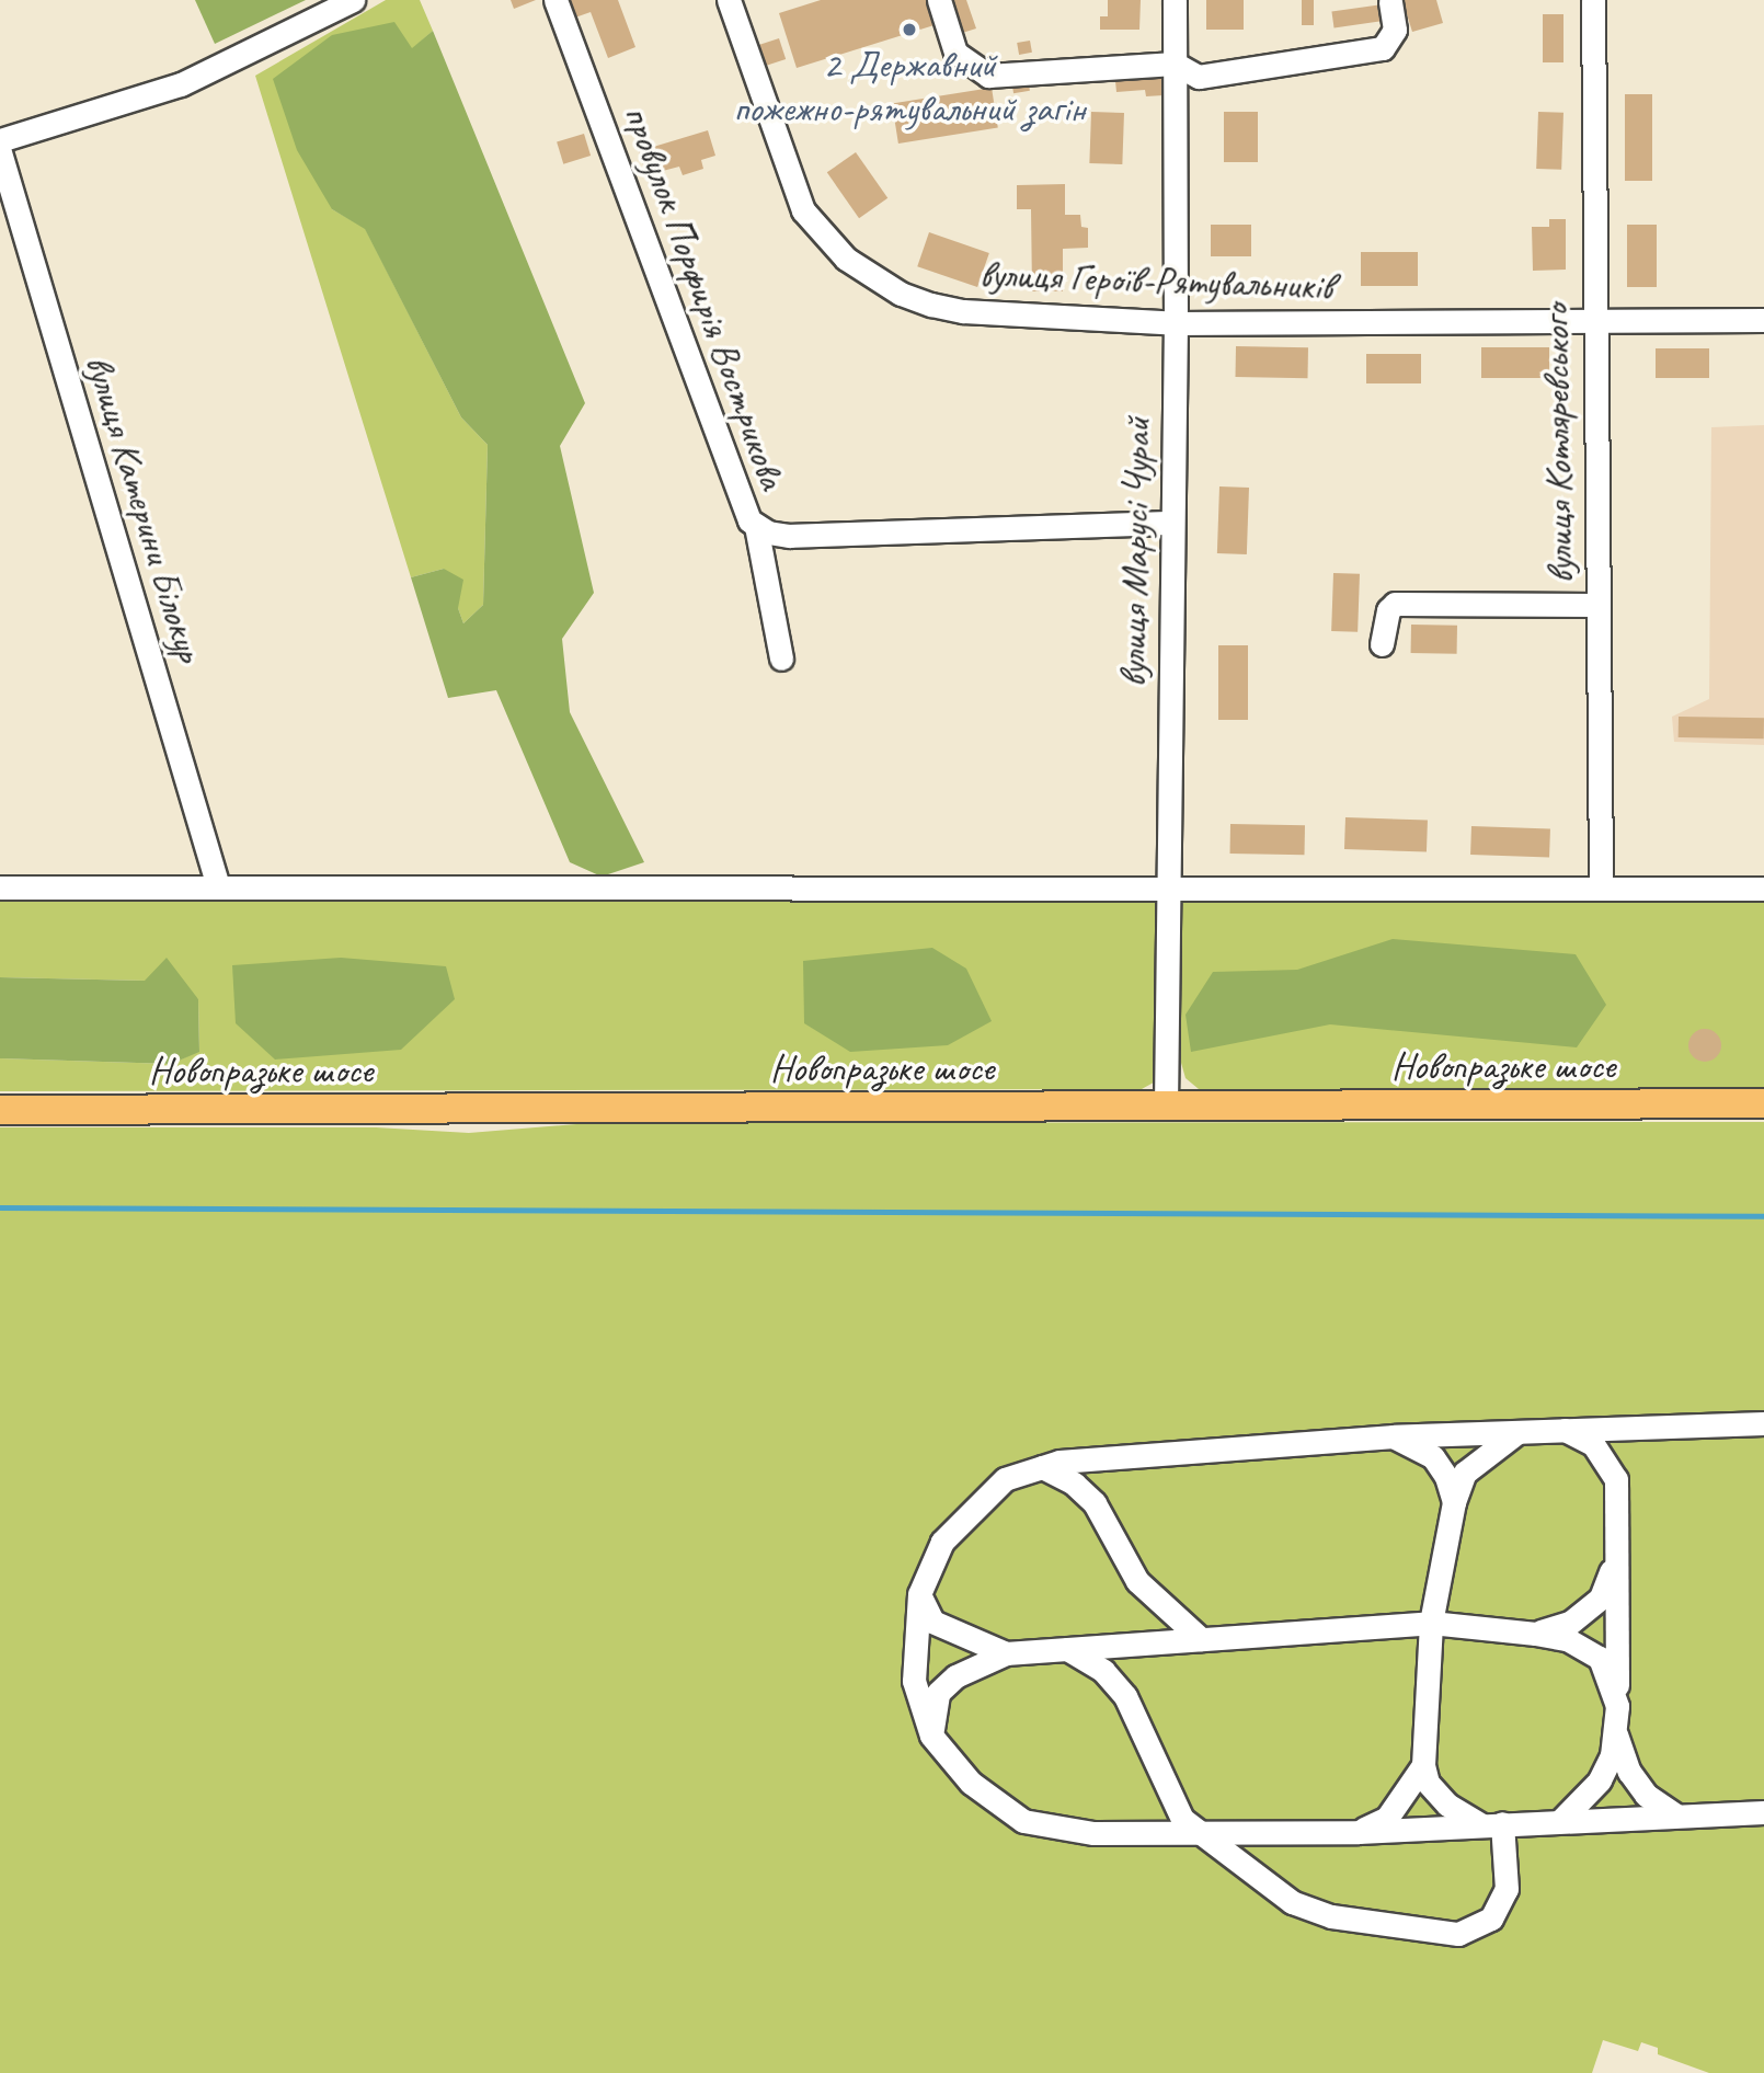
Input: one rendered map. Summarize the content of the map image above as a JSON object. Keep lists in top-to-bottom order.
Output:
{
  "streets": {
    "main road": ["Новопразьке шосе"],
    "street": [
      "вулиця Героїв-Рятувальників",
      "провулок Порфирія Вострикова",
      "вулиця Котляревського",
      "вулиця Катерини Білокур",
      "вулиця Марусі Чурай"
    ]
  },
  "crossings": [
    ["вулиця Героїв-Рятувальників", "вулиця Котляревського"],
    ["вулиця Героїв-Рятувальників", "вулиця Марусі Чурай"],
    ["провулок Порфирія Вострикова", "вулиця Марусі Чурай"],
    ["вулиця Марусі Чурай", "Новопразьке шосе"]
  ],
  "places": ["2 Державний пожежно-рятувальний загін"]
}
